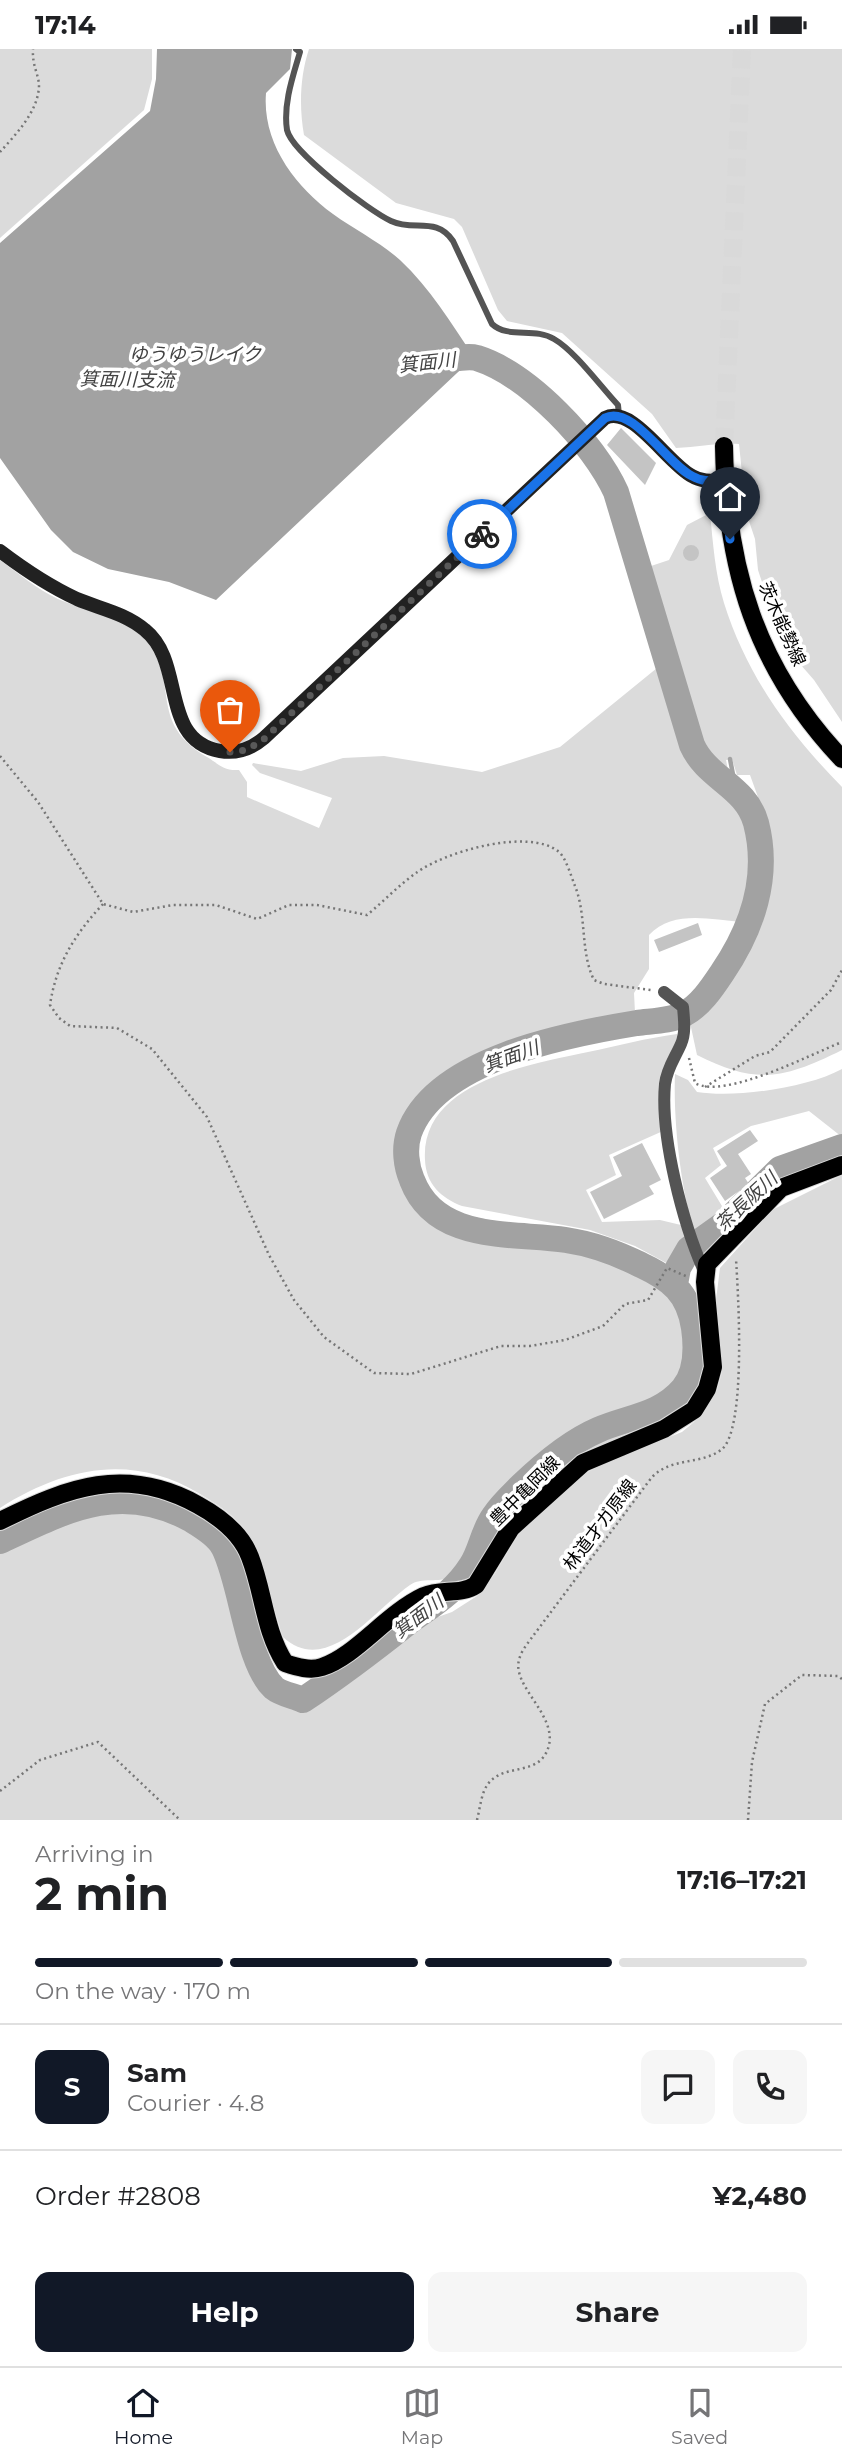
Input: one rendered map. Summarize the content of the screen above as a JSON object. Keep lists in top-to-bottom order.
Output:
{
  "streets": {
    "main road": ["茨木能勢線", "豊中亀岡線"],
    "path": ["林道才ガ原線"]
  },
  "water": [
    "ゆうゆうレイク",
    "箕面川",
    "箕面川支流",
    "茶長阪川"
  ],
  "page": {
    "status": "17:14",
    "heading": ["2 min", "Arriving in", "17:16–17:21"],
    "panel": [
      "Sam",
      "Courier · 4.8",
      "Order #2808",
      "¥2,480"
    ],
    "bar": "On the way · 170 m",
    "round": "S",
    "buttons": ["Help", "Share"],
    "tabs": ["Home", "Map", "Saved"]
  }
}
